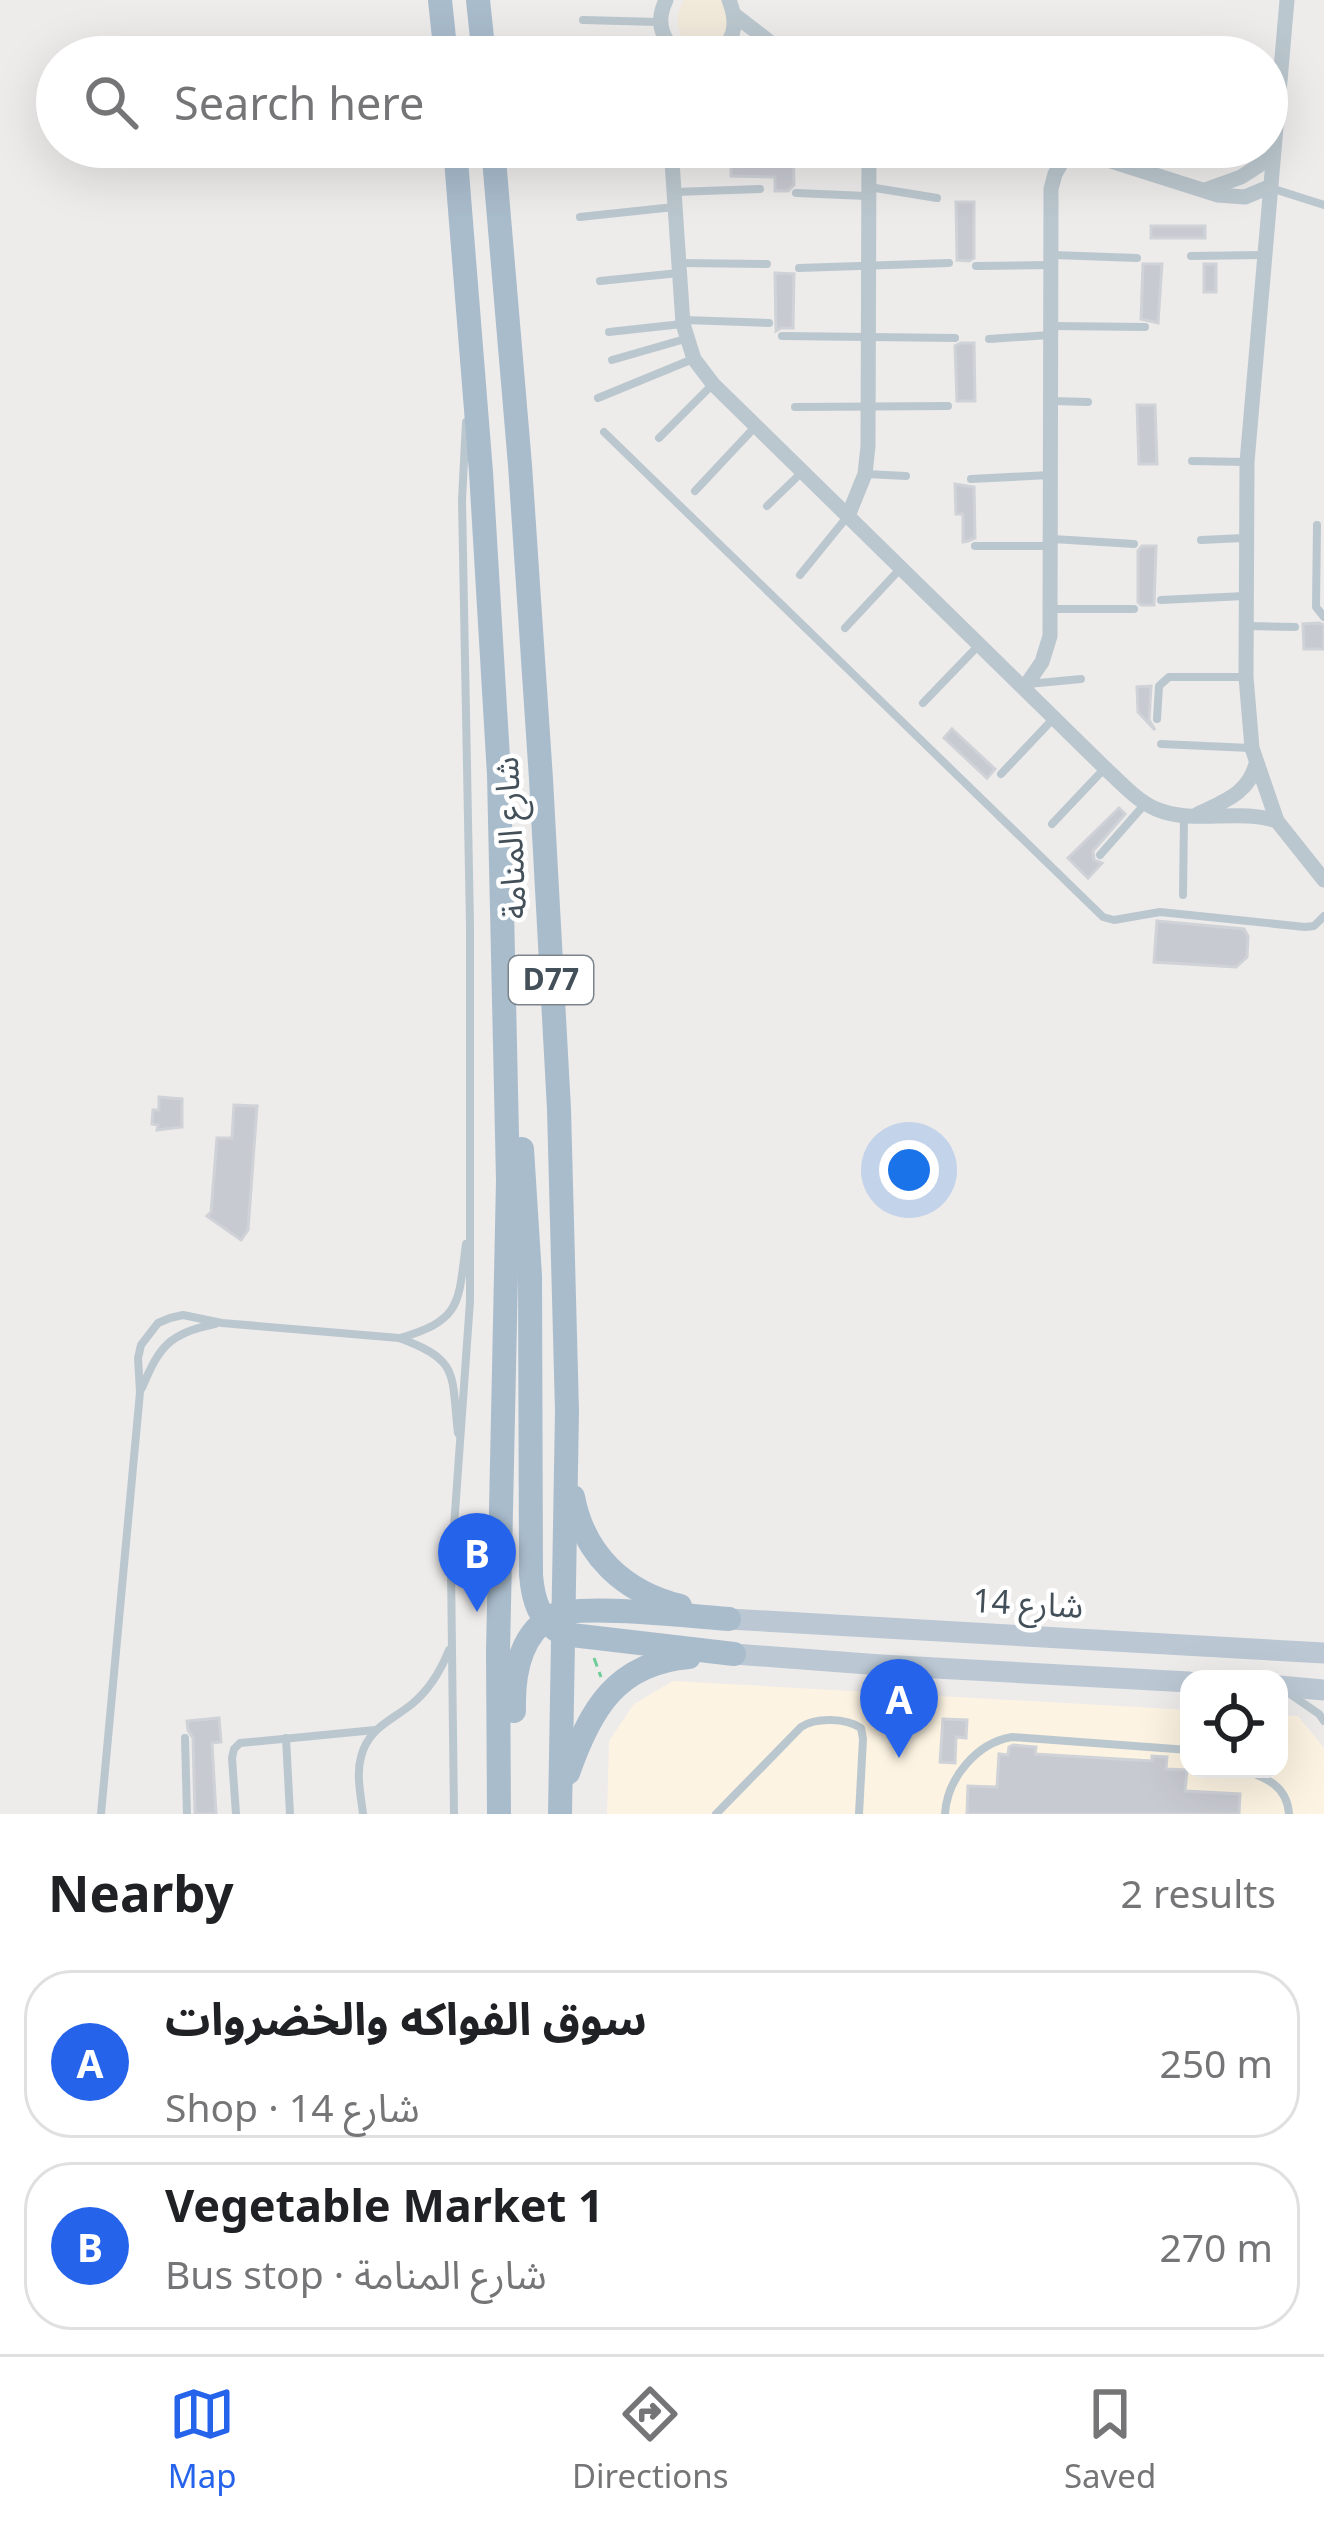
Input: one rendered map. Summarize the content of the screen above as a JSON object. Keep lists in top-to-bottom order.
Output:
{
  "streets": {
    "main road": ["شارع المنامة", "D77", "شارع 14"]
  },
  "page": {
    "search": "Search here",
    "pins": ["B", "A"],
    "heading": ["Nearby", "2 results"],
    "list": [
      {
        "mark": "A",
        "name": "سوق الفواكه والخضروات",
        "note": "Shop · شارع 14",
        "value": "250 m"
      },
      {
        "mark": "B",
        "name": "Vegetable Market 1",
        "note": "Bus stop · شارع المنامة",
        "value": "270 m"
      }
    ],
    "nav": ["Map", "Directions", "Saved"]
  }
}
